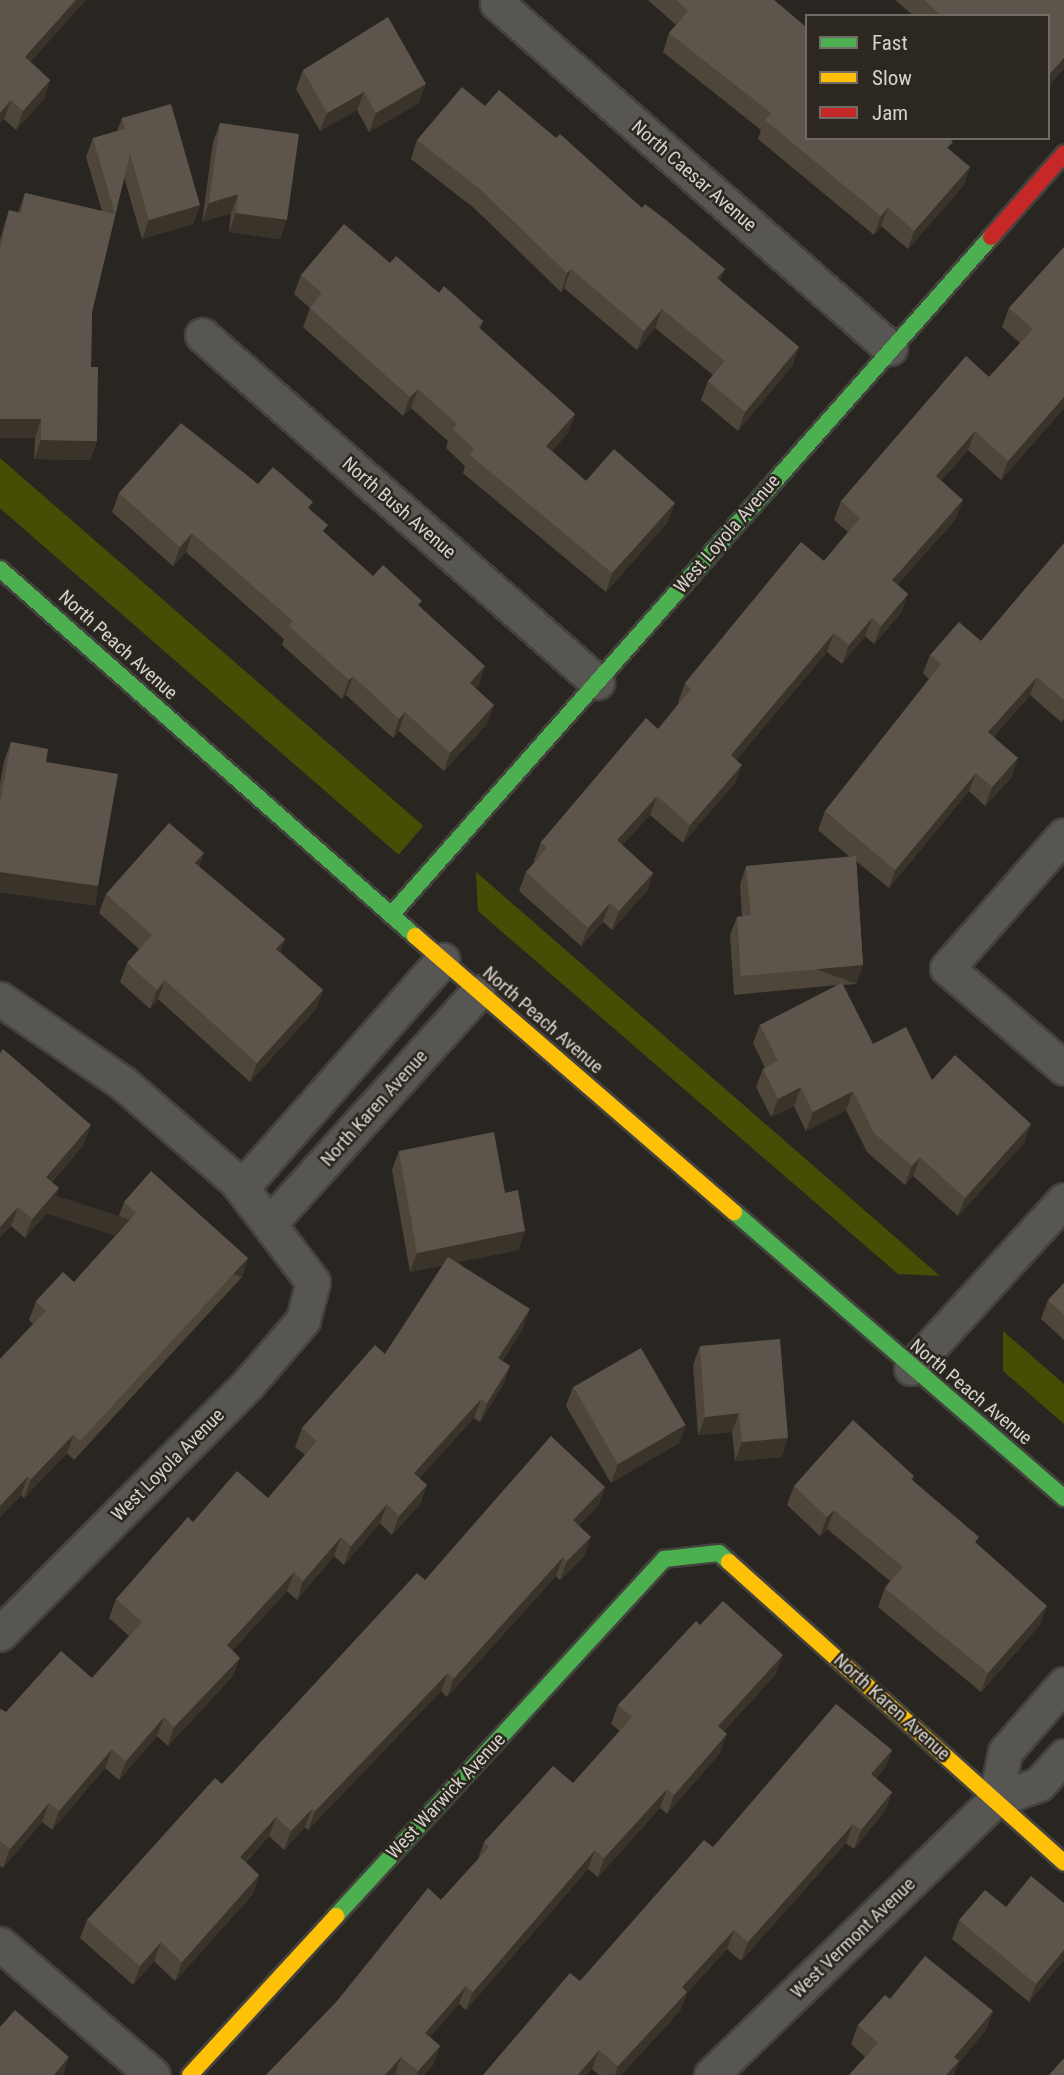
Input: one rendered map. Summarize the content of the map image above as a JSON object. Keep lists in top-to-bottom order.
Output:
{
  "streets": {
    "street": [
      "North Caesar Avenue",
      "North Bush Avenue",
      "West Loyola Avenue",
      "North Peach Avenue",
      "North Karen Avenue",
      "West Warwick Avenue",
      "West Vermont Avenue"
    ]
  },
  "crossings": [
    ["North Caesar Avenue", "West Loyola Avenue"],
    ["North Bush Avenue", "West Loyola Avenue"],
    ["West Loyola Avenue", "North Peach Avenue"],
    ["West Loyola Avenue", "North Karen Avenue"],
    ["North Peach Avenue", "North Karen Avenue"],
    ["North Karen Avenue", "West Warwick Avenue"],
    ["North Karen Avenue", "West Vermont Avenue"]
  ],
  "legend": ["Fast", "Slow", "Jam"]
}
